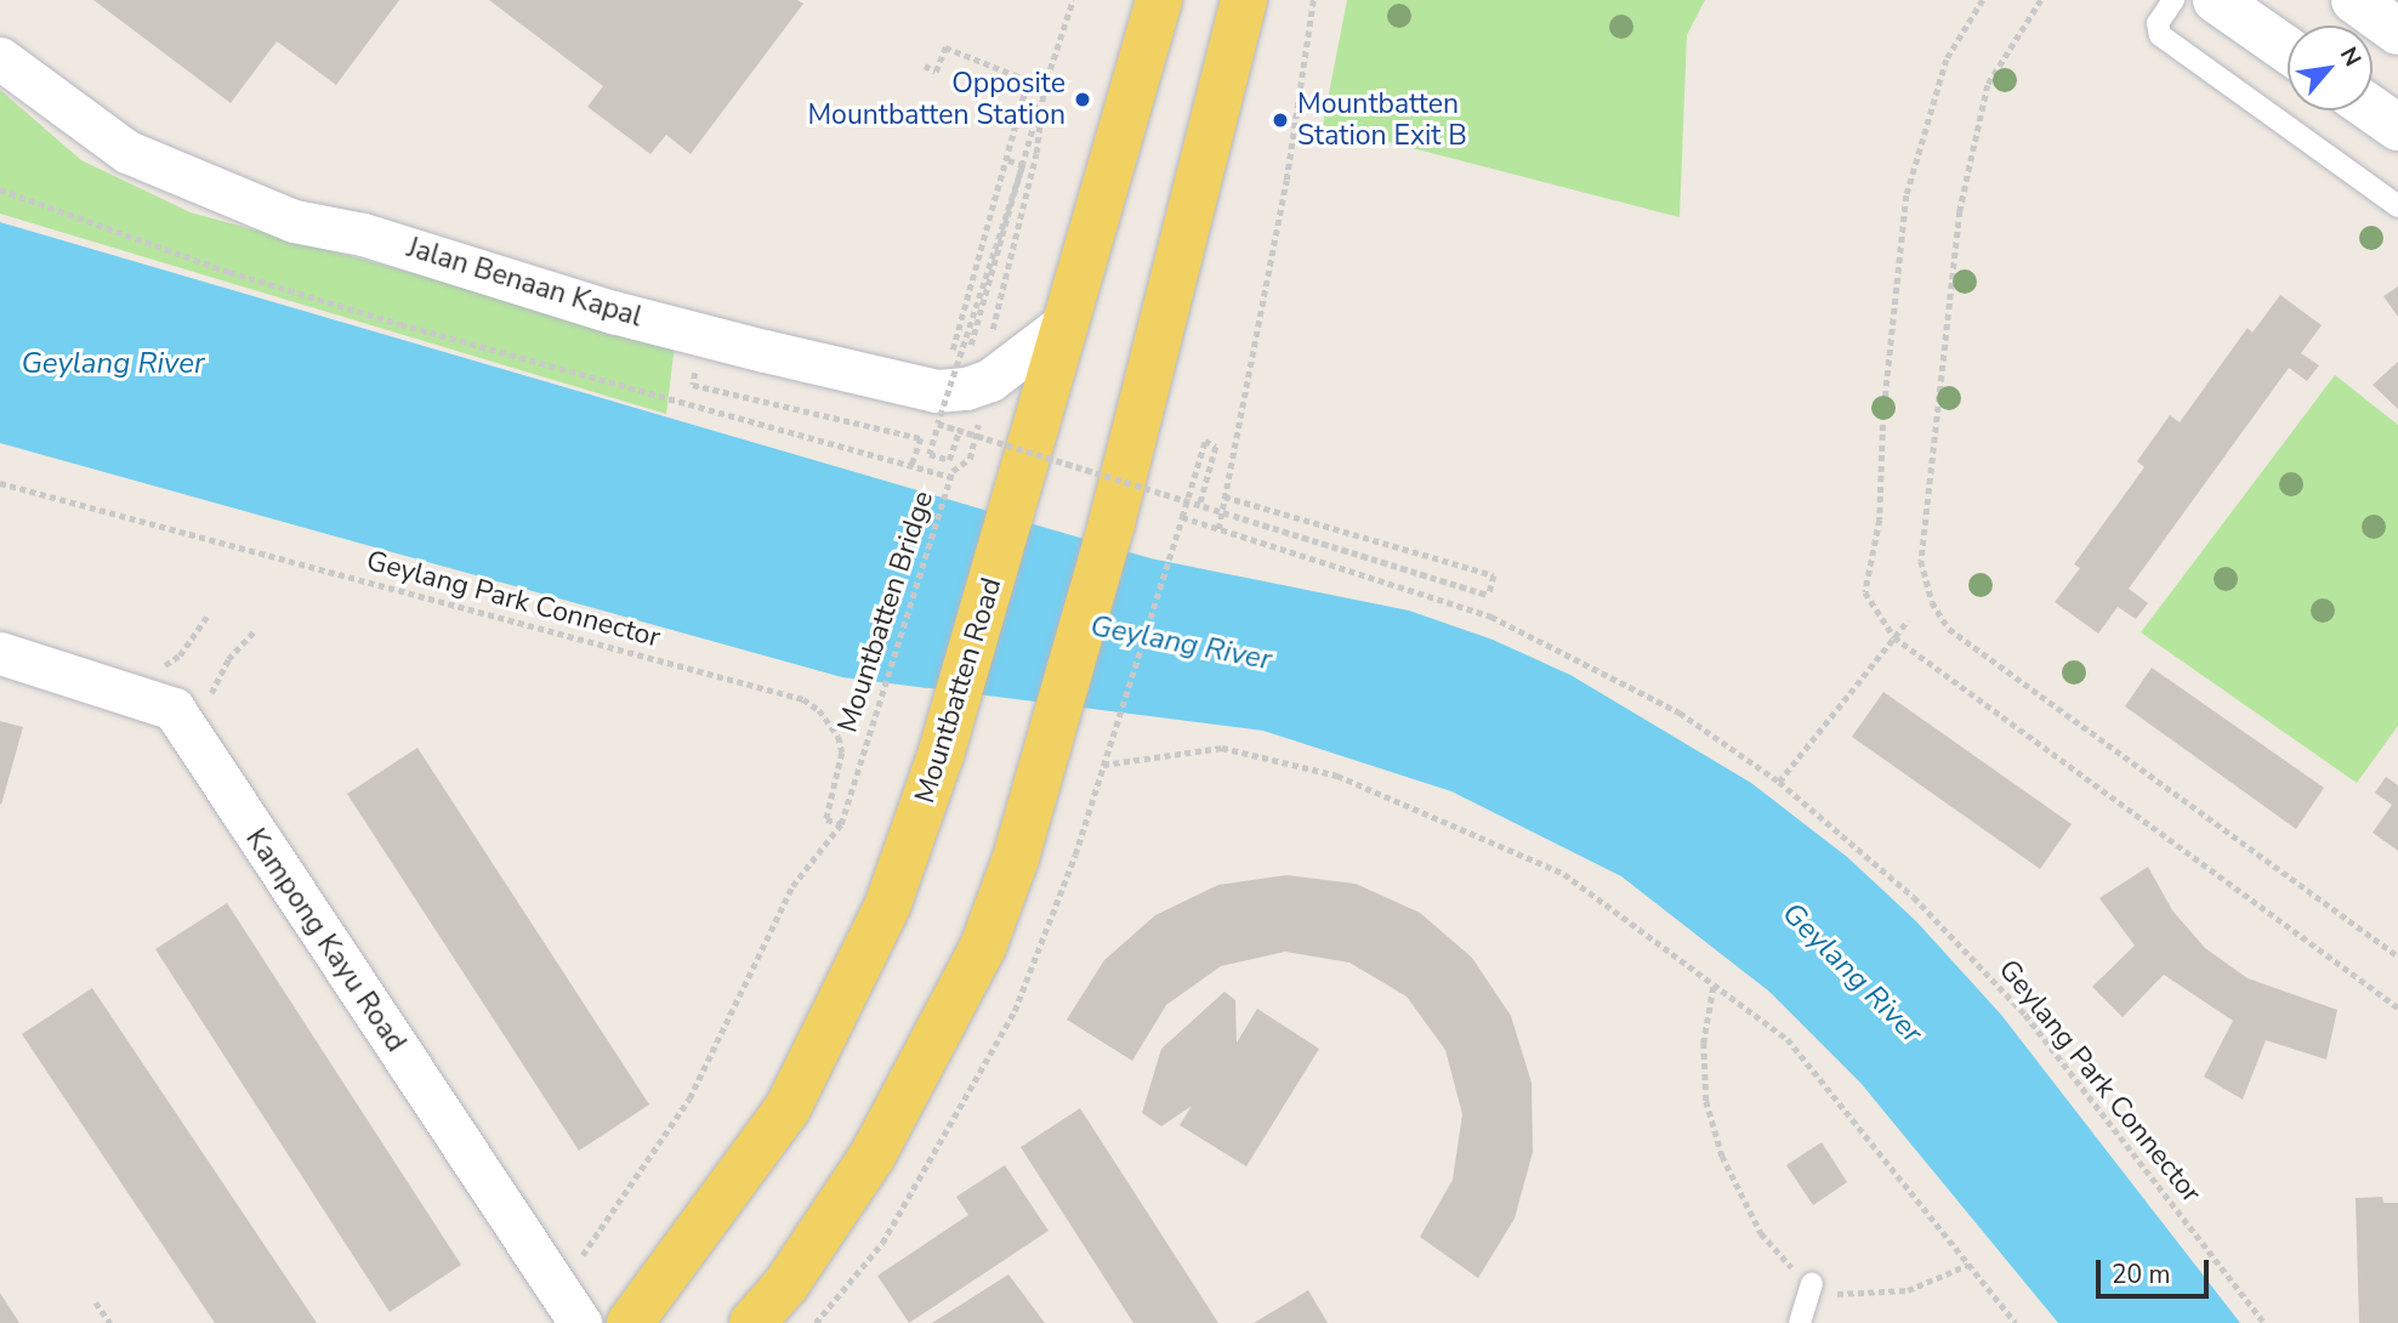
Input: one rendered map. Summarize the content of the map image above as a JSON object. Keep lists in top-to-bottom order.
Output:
{
  "streets": {
    "main road": ["Mountbatten Road"],
    "street": ["Jalan Benaan Kapal", "Kampong Kayu Road"],
    "path": ["Geylang Park Connector", "Mountbatten Bridge"]
  },
  "crossings": [
    ["Jalan Benaan Kapal", "Mountbatten Bridge"],
    ["Jalan Benaan Kapal", "Mountbatten Road"],
    ["Geylang Park Connector", "Mountbatten Bridge"]
  ],
  "water": ["Geylang River"],
  "places": ["Opposite Mountbatten Station", "Mountbatten Station Exit B"],
  "scale_bar": "20 m",
  "north": "top right"
}
